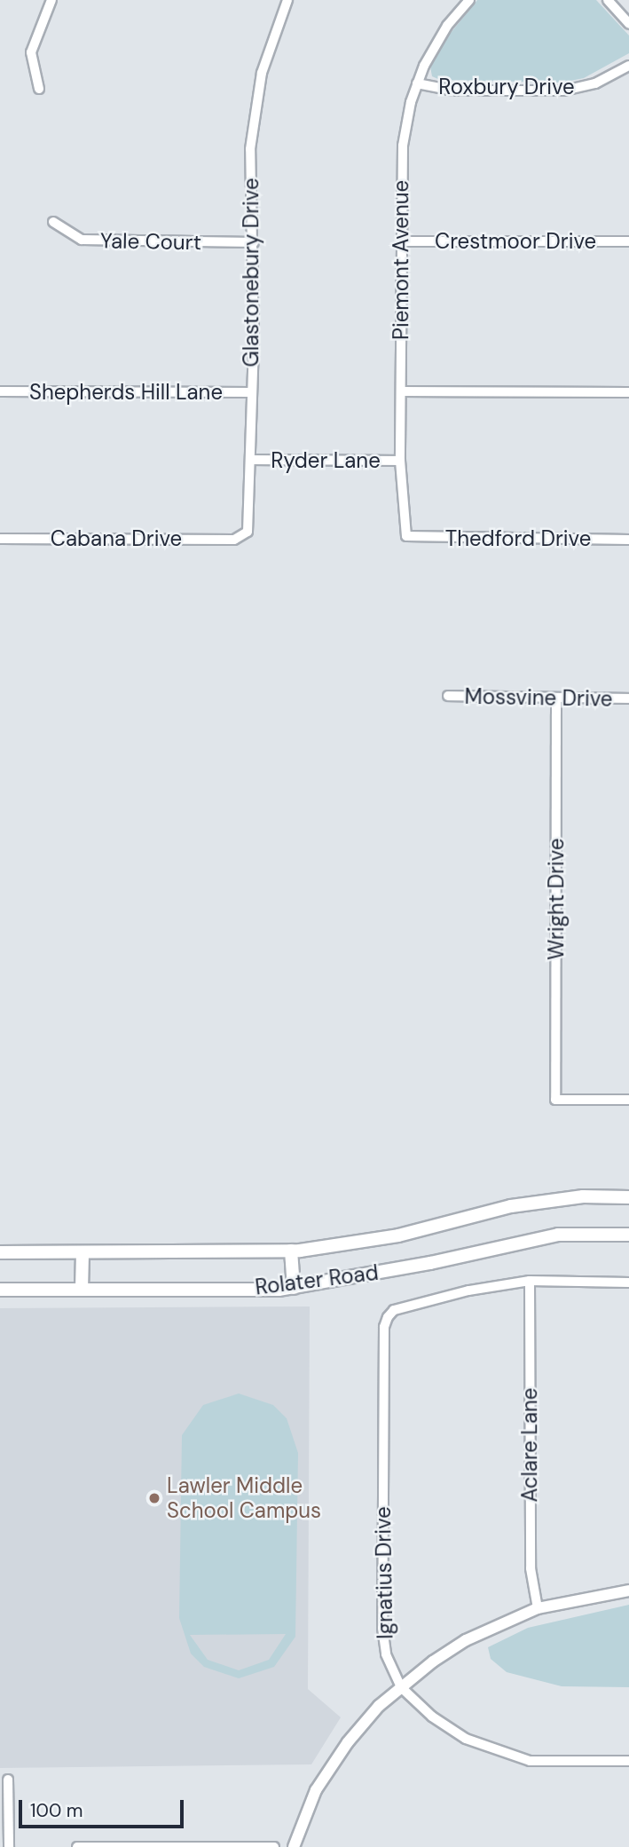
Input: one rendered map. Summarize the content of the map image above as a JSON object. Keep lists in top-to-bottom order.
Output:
{
  "streets": {
    "main road": ["Rolater Road"],
    "street": [
      "Roxbury Drive",
      "Yale Court",
      "Crestmoor Drive",
      "Piemont Avenue",
      "Glastonebury Drive",
      "Shepherds Hill Lane",
      "Ryder Lane",
      "Cabana Drive",
      "Thedford Drive",
      "Mossvine Drive",
      "Wright Drive",
      "Aclare Lane",
      "Ignatius Drive"
    ]
  },
  "crossings": [
    ["Roxbury Drive", "Piemont Avenue"],
    ["Yale Court", "Glastonebury Drive"],
    ["Crestmoor Drive", "Piemont Avenue"],
    ["Piemont Avenue", "Ryder Lane"],
    ["Piemont Avenue", "Thedford Drive"],
    ["Glastonebury Drive", "Shepherds Hill Lane"],
    ["Glastonebury Drive", "Ryder Lane"],
    ["Glastonebury Drive", "Cabana Drive"],
    ["Mossvine Drive", "Wright Drive"],
    ["Aclare Lane", "Ignatius Drive"]
  ],
  "places": ["Lawler Middle School Campus"],
  "scale_bar": "100 m"
}
